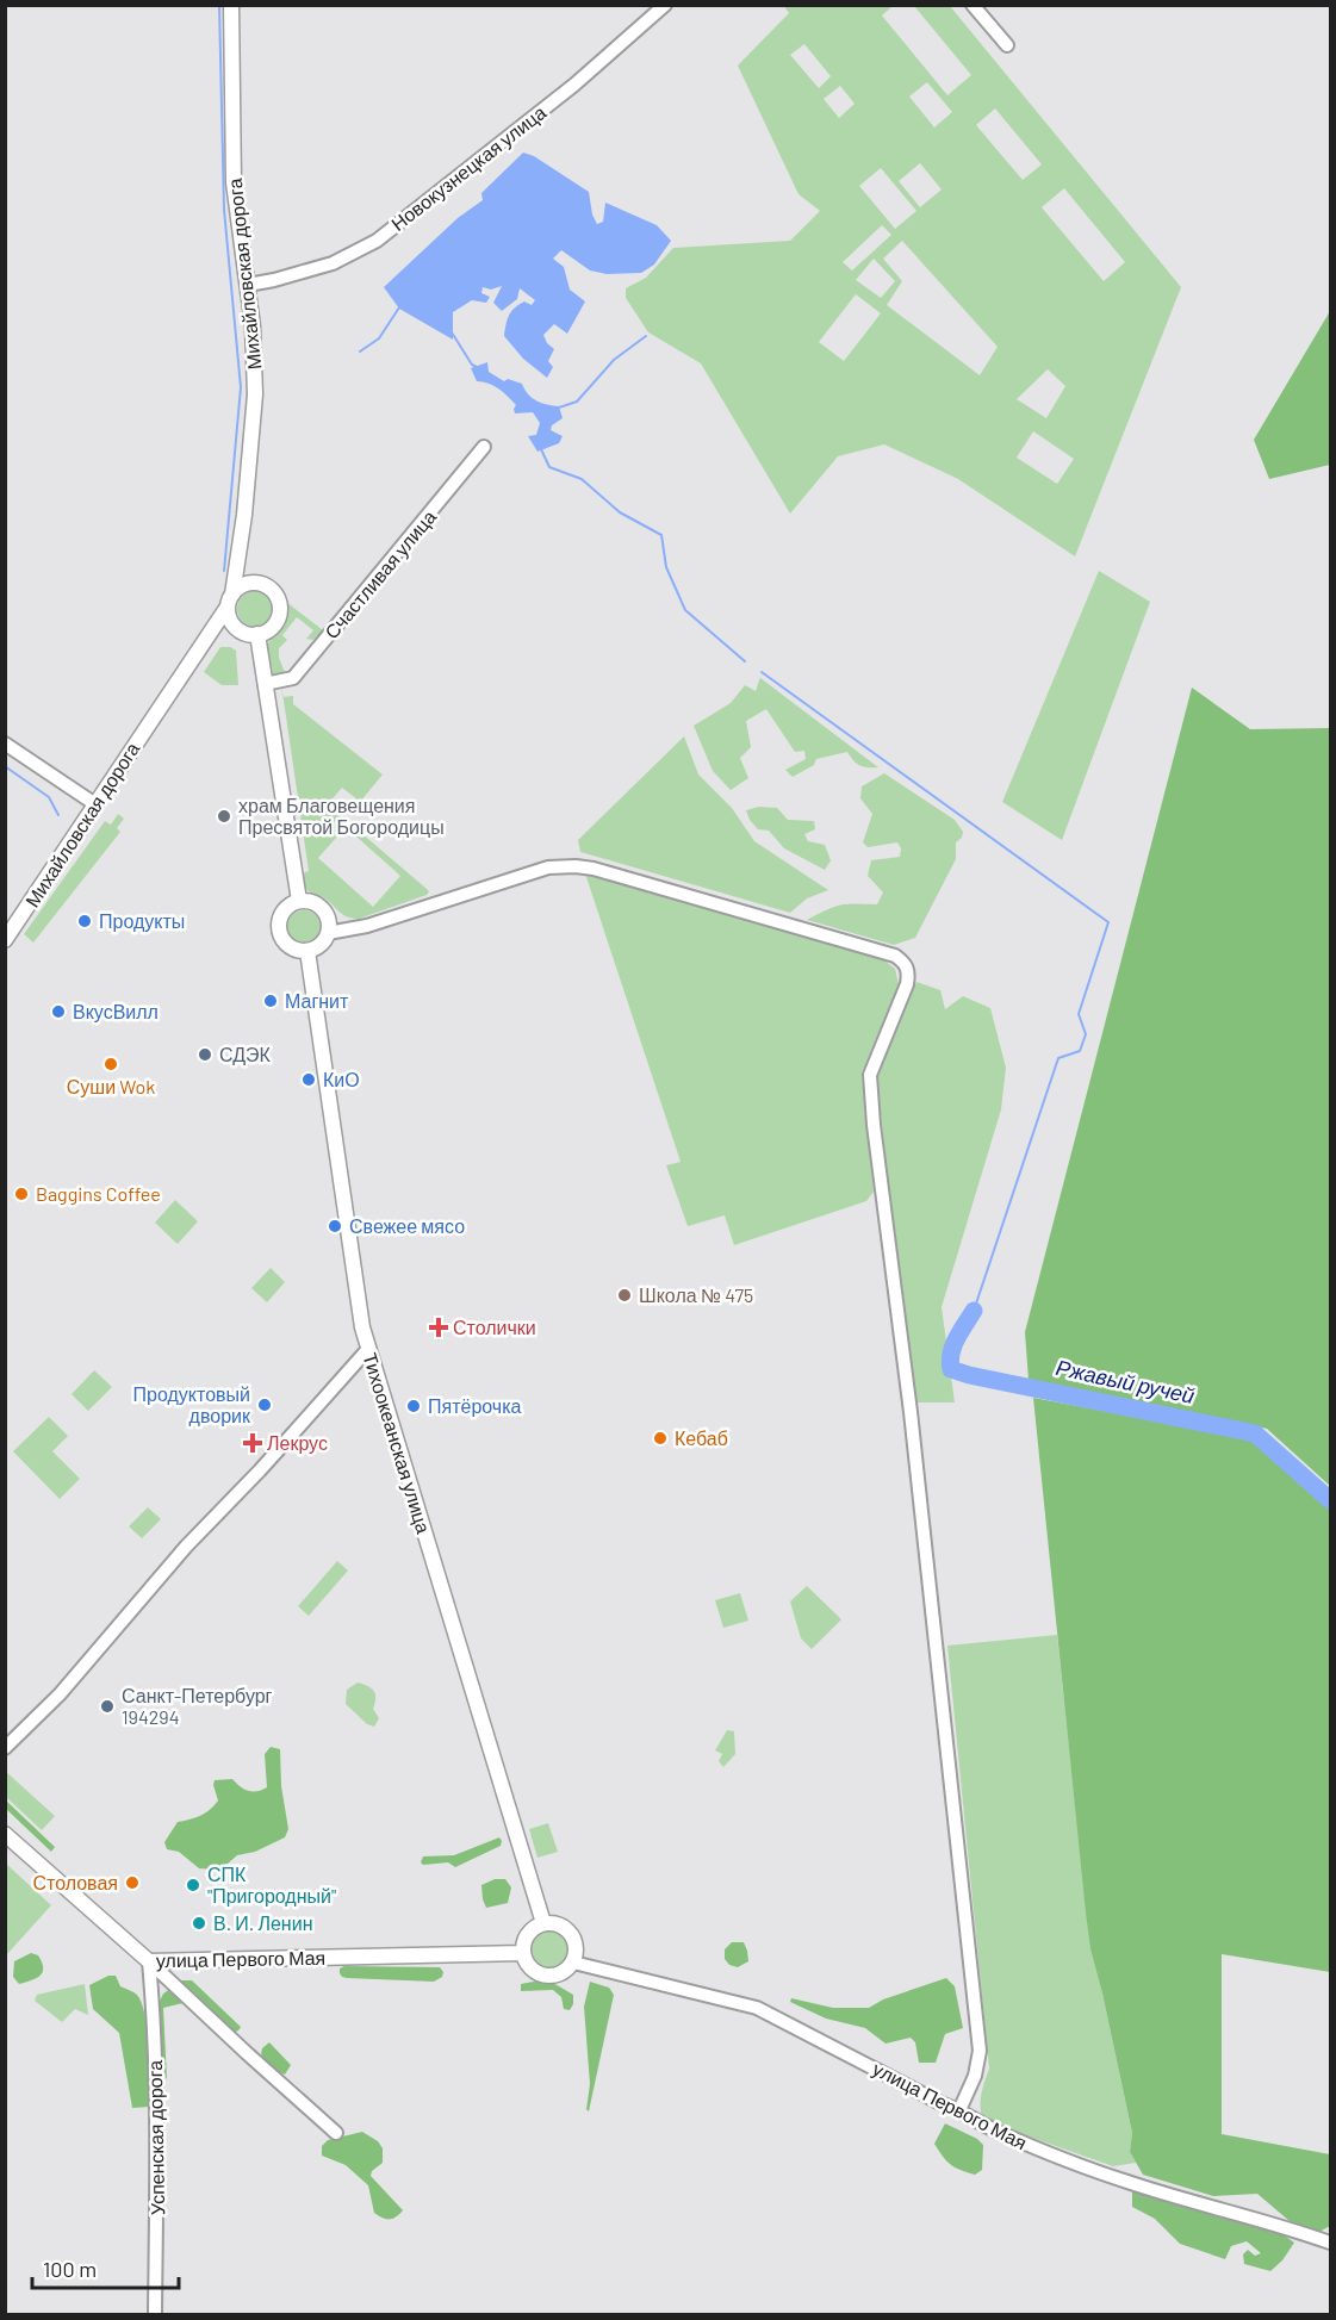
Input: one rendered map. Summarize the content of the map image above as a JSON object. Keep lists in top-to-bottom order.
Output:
{
  "streets": {
    "street": [
      "Новокузнецкая улица",
      "Михайловская дорога",
      "Счастливая улица",
      "Тихоокеанская улица",
      "улица Первого Мая",
      "Успенская дорога"
    ]
  },
  "crossings": [
    ["Новокузнецкая улица", "Михайловская дорога"],
    ["Тихоокеанская улица", "улица Первого Мая"],
    ["улица Первого Мая", "Успенская дорога"]
  ],
  "water": ["Ржавый ручей"],
  "places": {
    "other": [
      "храм Благовещения Пресвятой Богородицы",
      "Продукты",
      "Магнит",
      "ВкусВилл",
      "СДЭК",
      "Суши Wok",
      "КиО",
      "Baggins Coffee",
      "Свежее мясо",
      "Школа № 475",
      "Продуктовый дворик",
      "Пятёрочка",
      "Кебаб",
      "Санкт-Петербург 194294",
      "Столовая",
      "СПК \"Пригородный\"",
      "В. И. Ленин"
    ],
    "health": ["Столички", "Лекрус"]
  },
  "scale_bar": "100 m"
}
